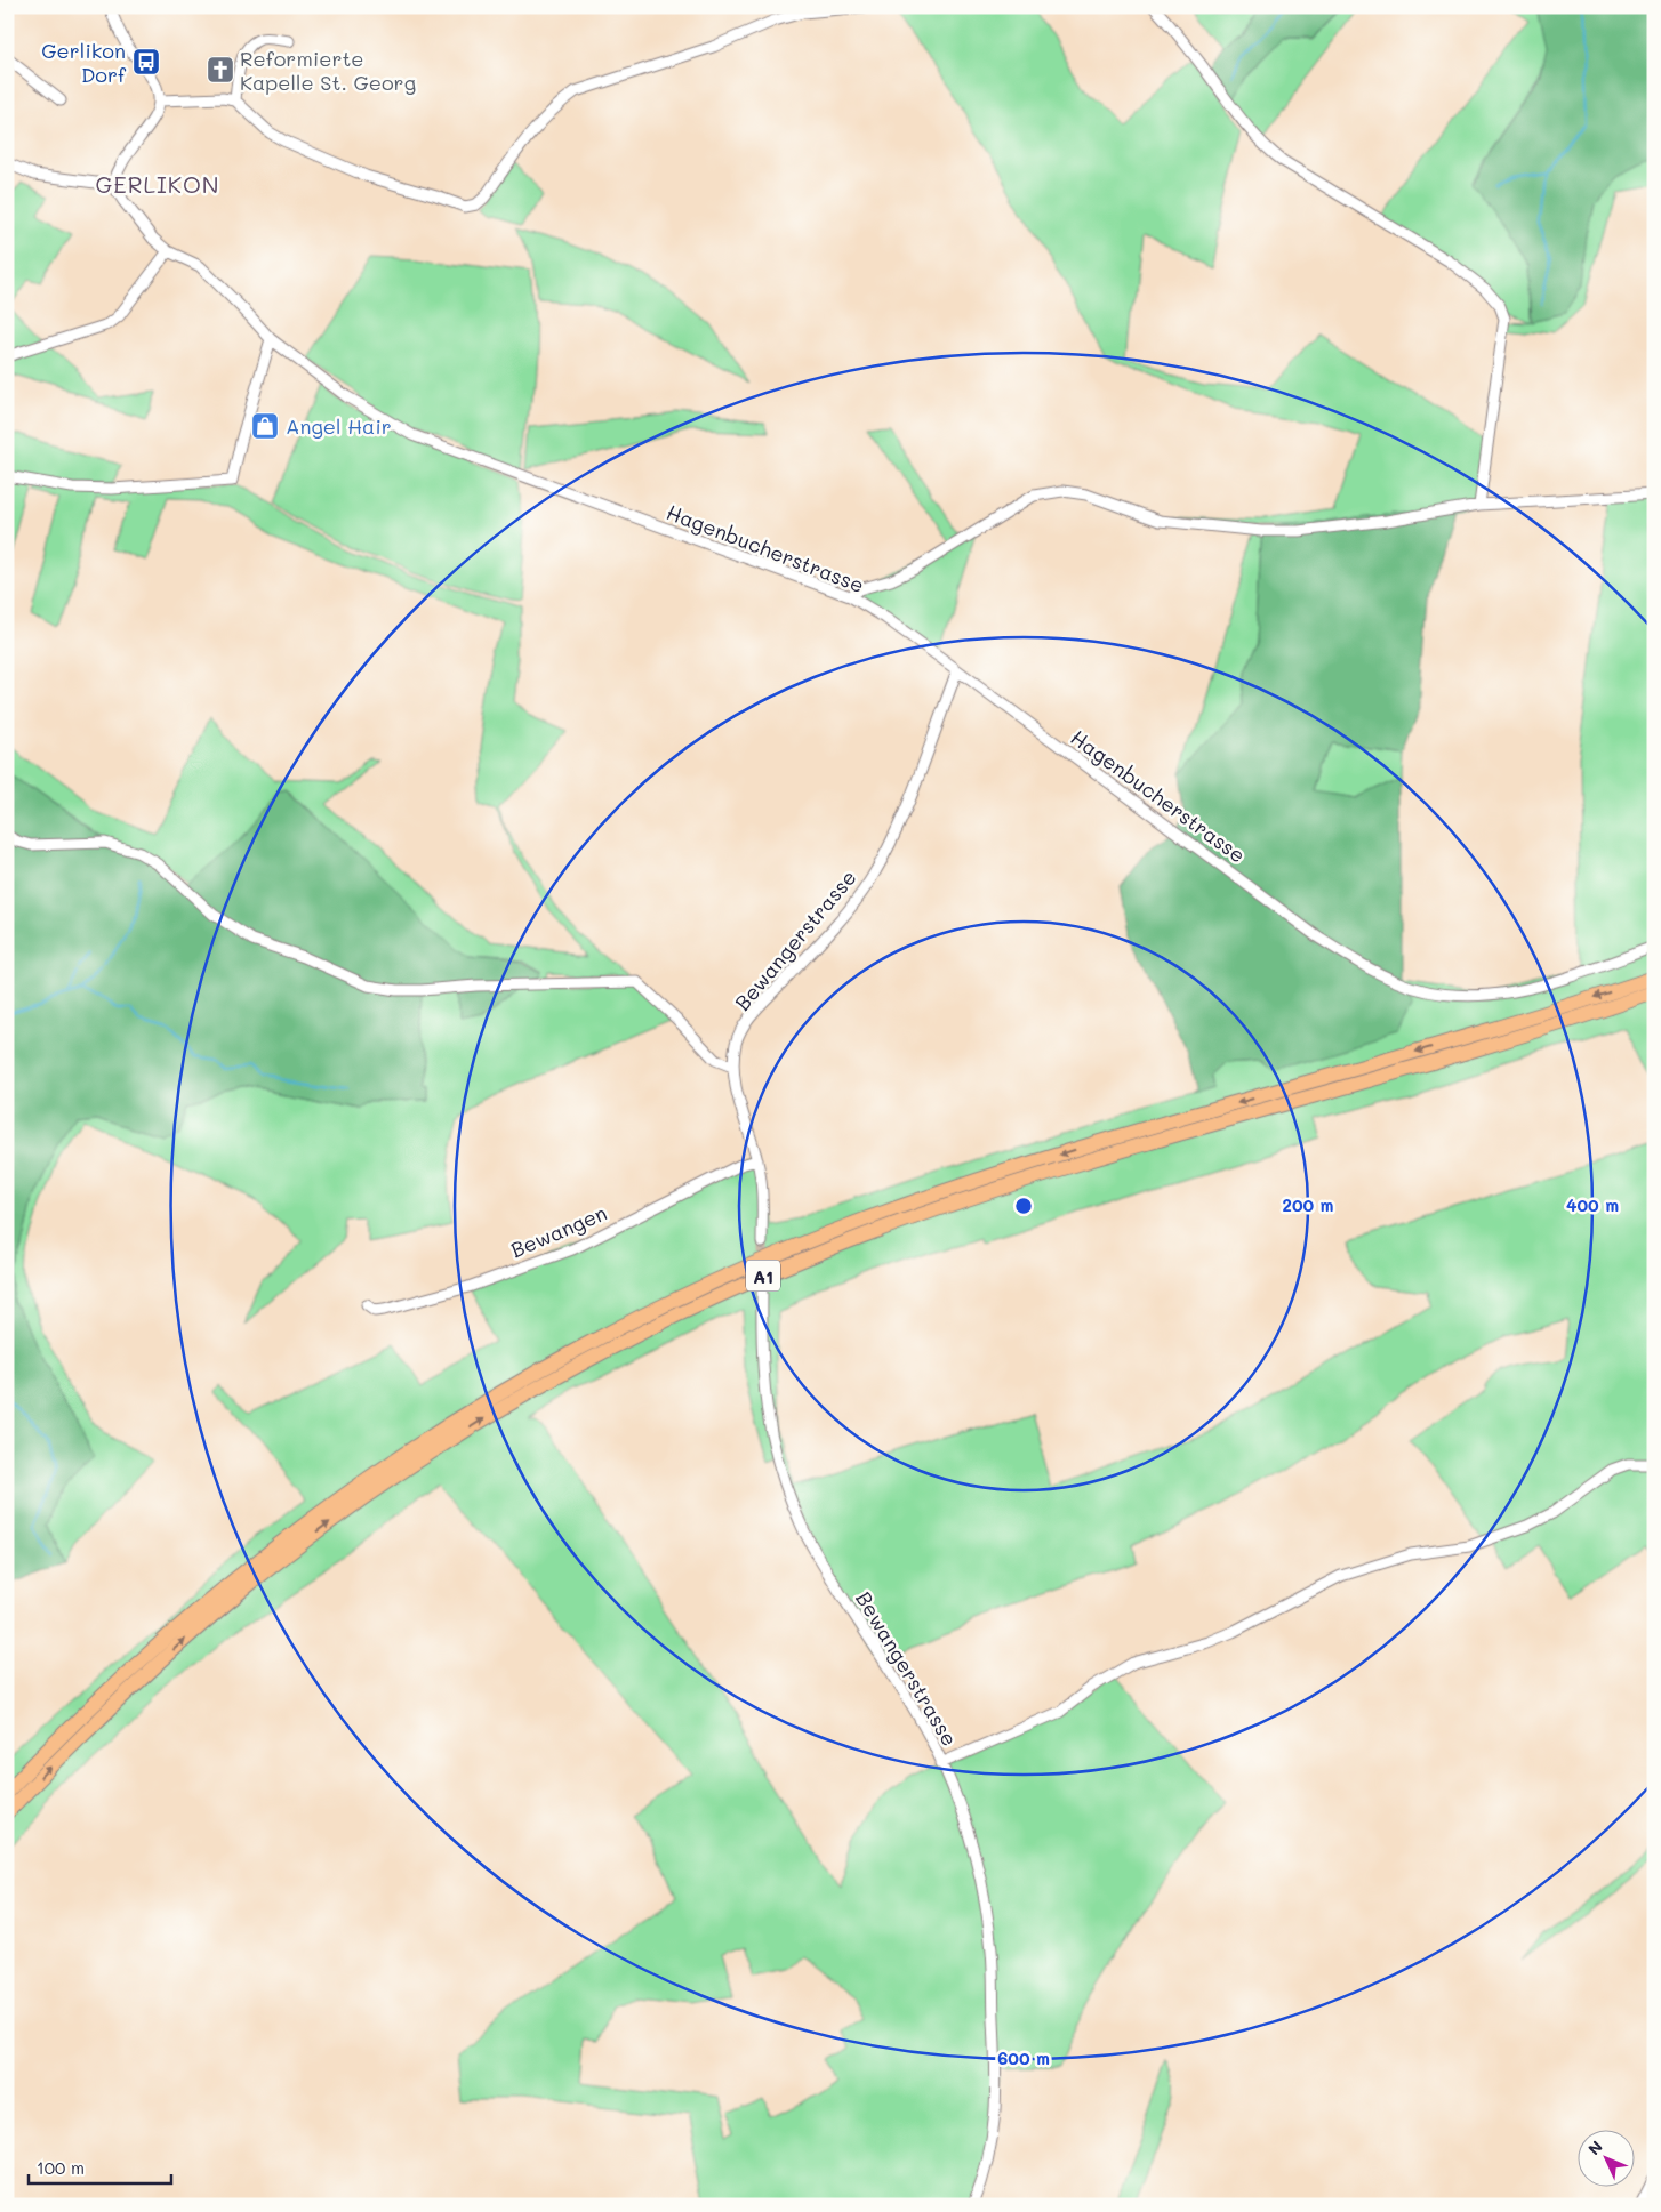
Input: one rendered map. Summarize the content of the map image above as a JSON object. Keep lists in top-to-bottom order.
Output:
{
  "streets": {
    "highway": ["A1"],
    "street": ["Hagenbucherstrasse", "Bewangerstrasse", "Bewangen"]
  },
  "crossings": [
    ["Hagenbucherstrasse", "Bewangerstrasse"],
    ["Bewangerstrasse", "Bewangen"]
  ],
  "districts": ["GERLIKON"],
  "places": {
    "bus stop": ["Gerlikon Dorf"],
    "church": ["Reformierte Kapelle St. Georg"],
    "shop": ["Angel Hair"]
  },
  "scale_bar": "100 m",
  "north": "top left",
  "rings": ["200 m", "400 m", "600 m"]
}
